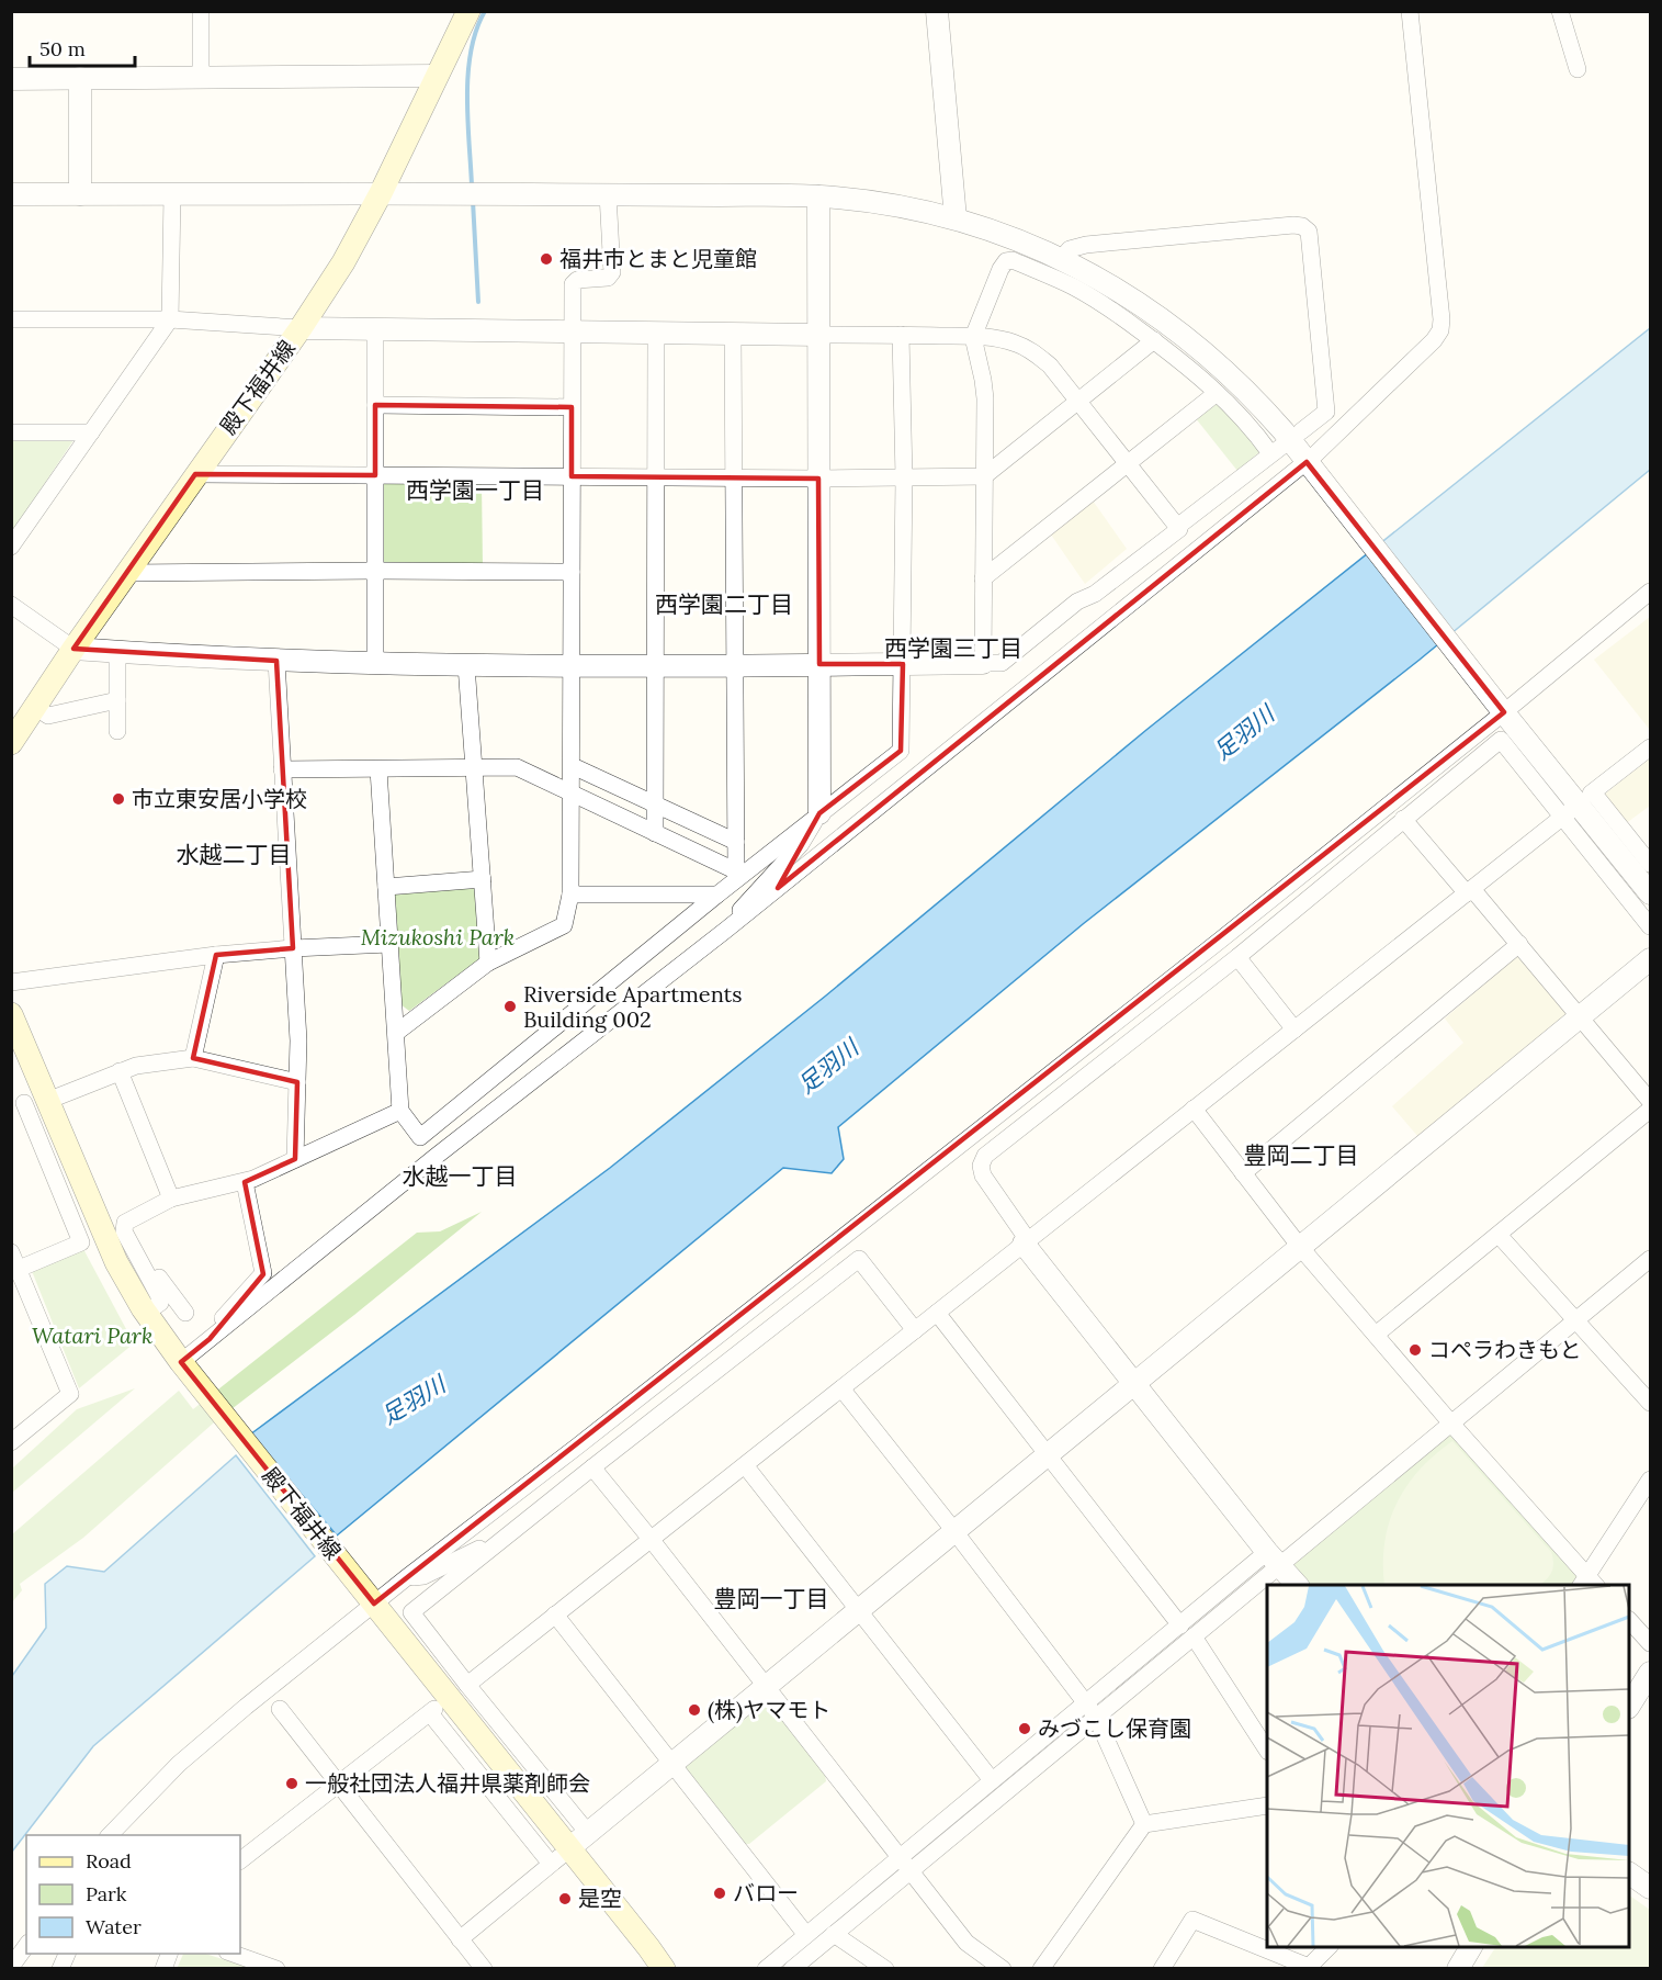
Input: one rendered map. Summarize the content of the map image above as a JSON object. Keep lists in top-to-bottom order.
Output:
{
  "streets": {
    "main road": ["殿下福井線"]
  },
  "districts": [
    "西学園一丁目",
    "西学園二丁目",
    "西学園三丁目",
    "水越二丁目",
    "豊岡二丁目",
    "水越一丁目",
    "豊岡一丁目"
  ],
  "water": ["足羽川"],
  "parks": ["Mizukoshi Park", "Watari Park"],
  "places": [
    "福井市とまと児童館",
    "市立東安居小学校",
    "Riverside Apartments Building 002",
    "コペラわきもと",
    "(株)ヤマモト",
    "みづこし保育園",
    "一般社団法人福井県薬剤師会",
    "バロー",
    "是空"
  ],
  "legend": ["Road", "Park", "Water"],
  "scale_bar": "50 m"
}
